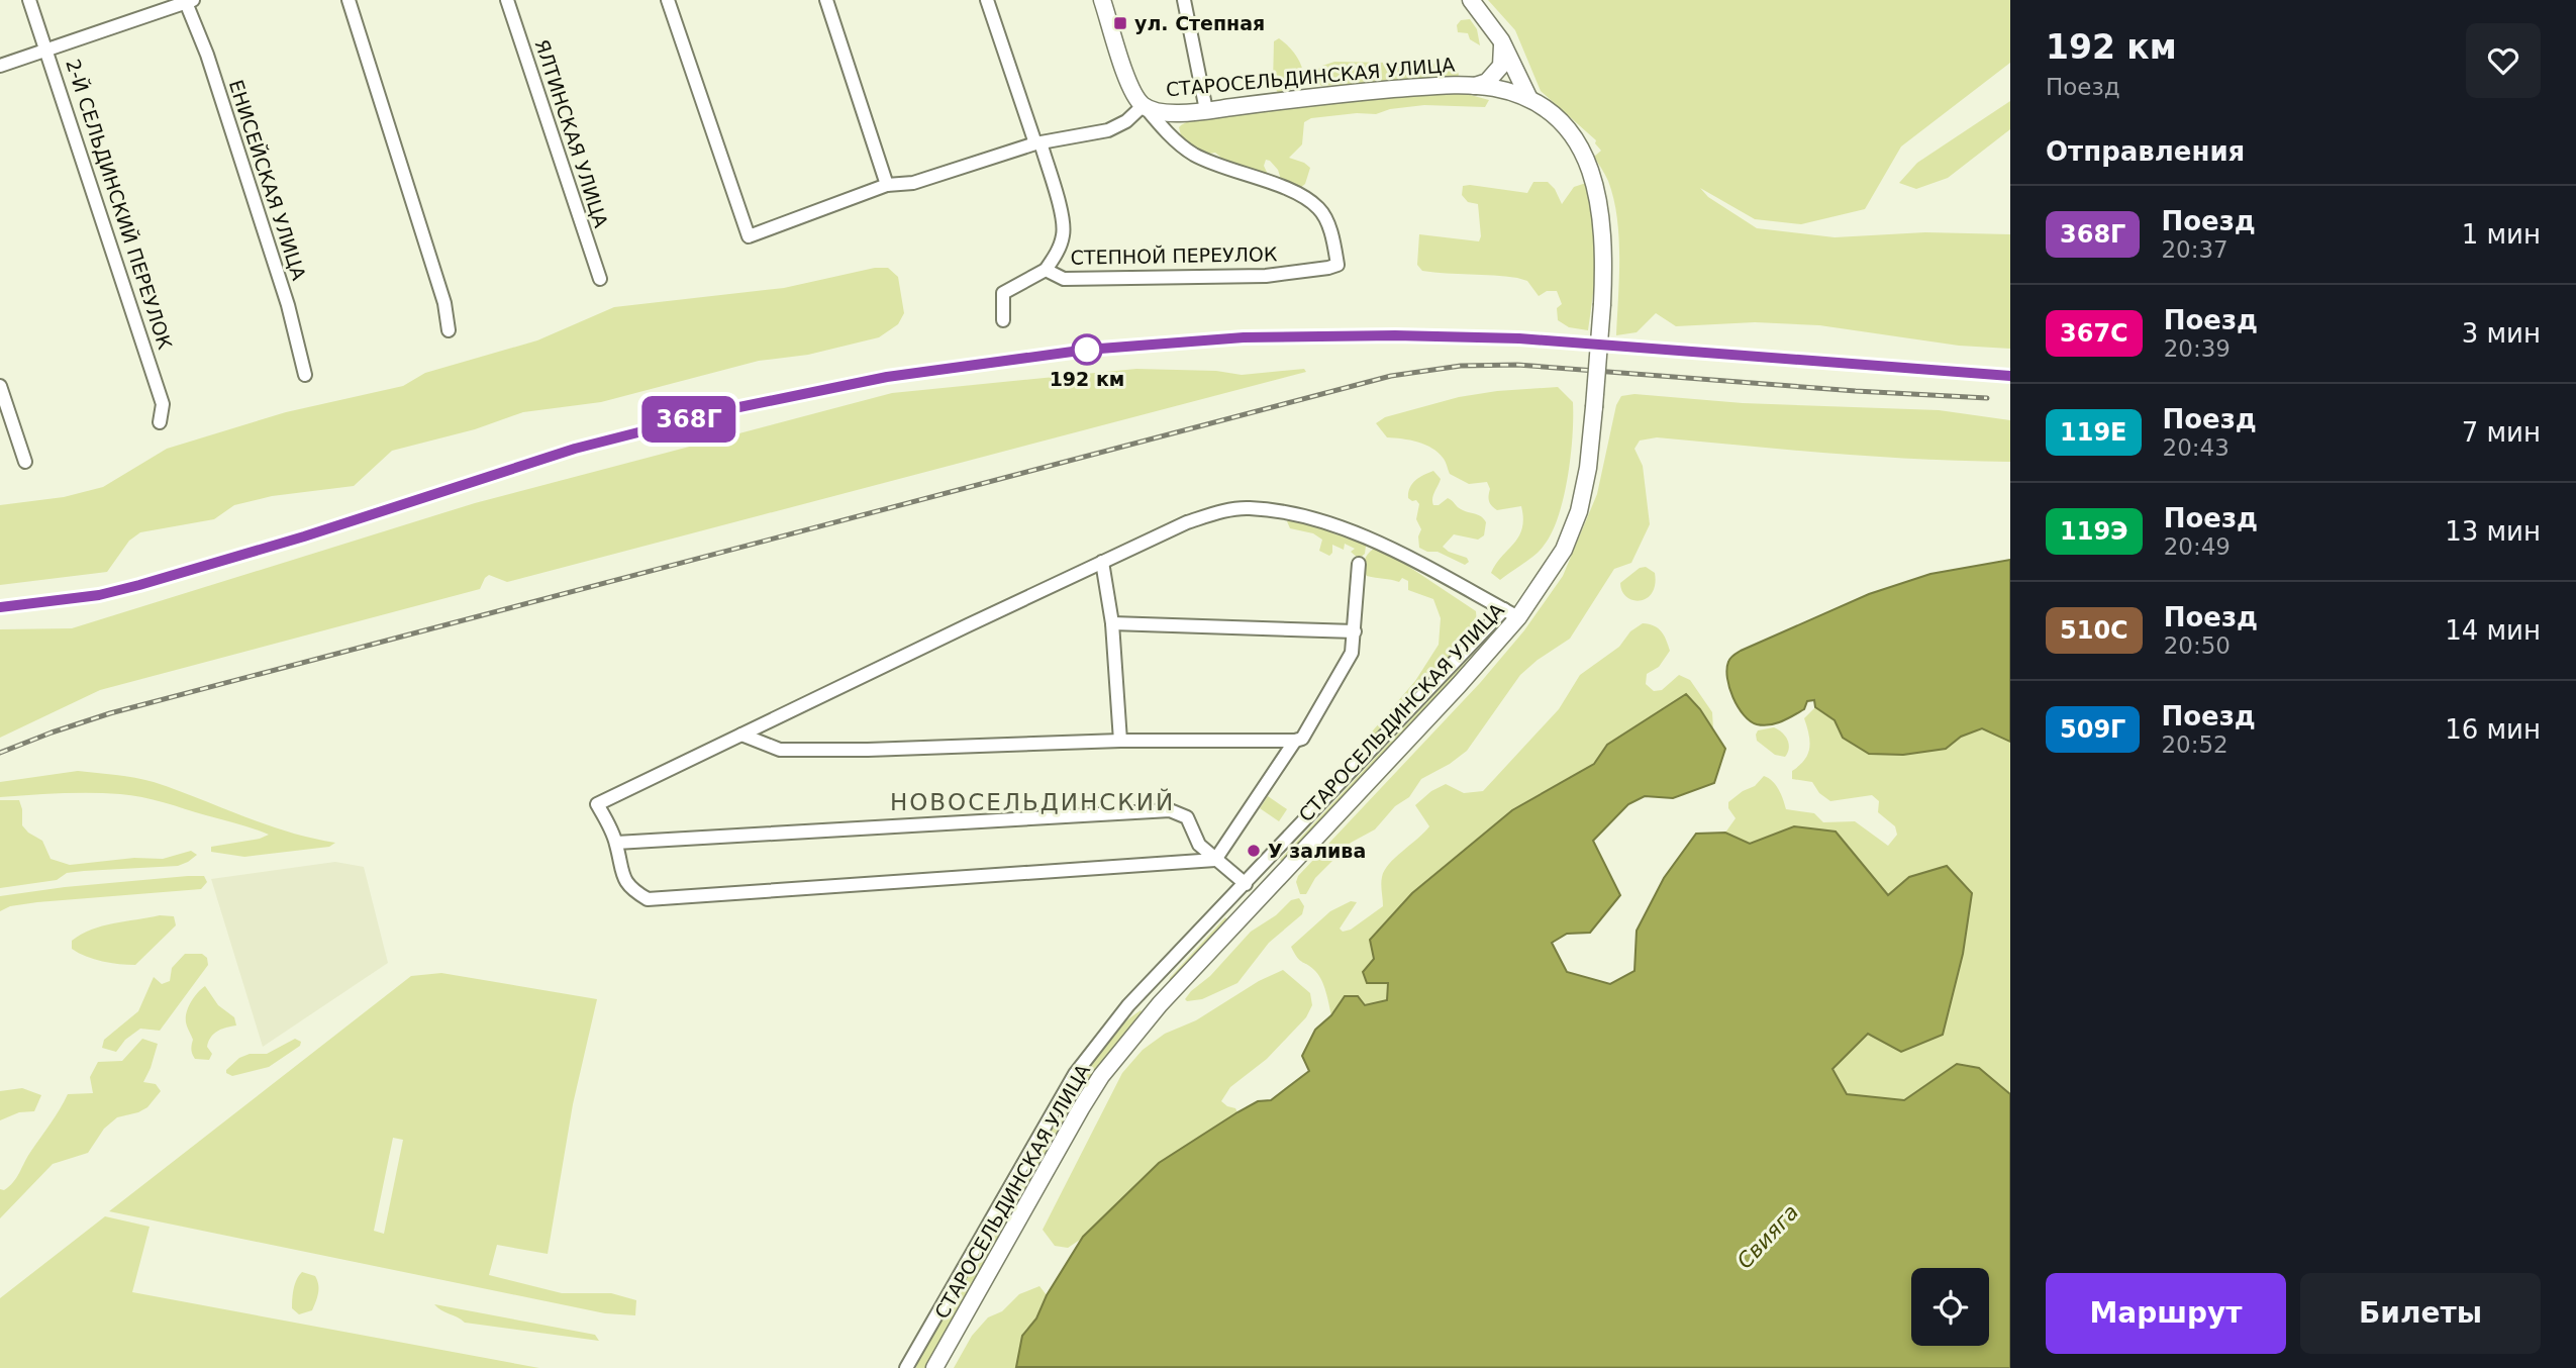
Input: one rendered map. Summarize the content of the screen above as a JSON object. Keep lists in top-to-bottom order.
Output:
{
  "streets": {
    "main road": ["СТАРОСЕЛЬДИНСКАЯ УЛИЦА"],
    "street": [
      "ЯЛТИНСКАЯ УЛИЦА",
      "ЕНИСЕЙСКАЯ УЛИЦА",
      "2-Й СЕЛЬДИНСКИЙ ПЕРЕУЛОК",
      "СТЕПНОЙ ПЕРЕУЛОК"
    ]
  },
  "crossings": [
    ["СТАРОСЕЛЬДИНСКАЯ УЛИЦА", "СТЕПНОЙ ПЕРЕУЛОК"]
  ],
  "districts": ["НОВОСЕЛЬДИНСКИЙ"],
  "water": ["Свияга"],
  "places": {
    "transit": ["ул. Степная"],
    "other": ["192 км", "У залива"]
  },
  "page": {
    "on_map": "368Г",
    "heading": [
      ["192 км", "Поезд"],
      "Отправления"
    ],
    "list": [
      {
        "mark": "368Г",
        "name": "Поезд",
        "note": "20:37",
        "value": "1 мин"
      },
      {
        "mark": "367С",
        "name": "Поезд",
        "note": "20:39",
        "value": "3 мин"
      },
      {
        "mark": "119Е",
        "name": "Поезд",
        "note": "20:43",
        "value": "7 мин"
      },
      {
        "mark": "119Э",
        "name": "Поезд",
        "note": "20:49",
        "value": "13 мин"
      },
      {
        "mark": "510С",
        "name": "Поезд",
        "note": "20:50",
        "value": "14 мин"
      },
      {
        "mark": "509Г",
        "name": "Поезд",
        "note": "20:52",
        "value": "16 мин"
      }
    ],
    "buttons": ["Маршрут", "Билеты"]
  }
}
